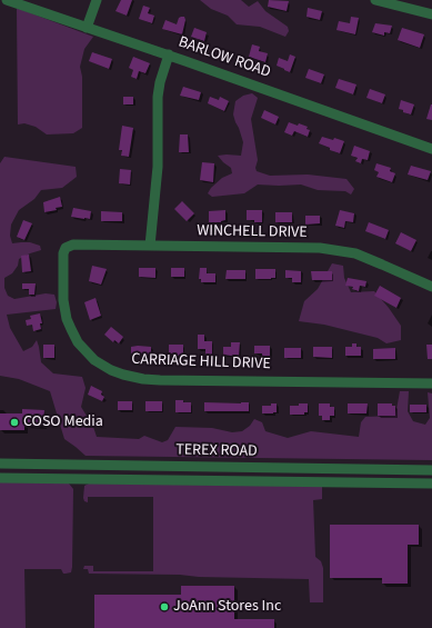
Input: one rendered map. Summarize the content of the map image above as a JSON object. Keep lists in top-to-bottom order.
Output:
{
  "streets": {
    "street": [
      "BARLOW ROAD",
      "WINCHELL DRIVE",
      "CARRIAGE HILL DRIVE",
      "TEREX ROAD"
    ]
  },
  "crossings": [
    ["WINCHELL DRIVE", "CARRIAGE HILL DRIVE"]
  ],
  "places": ["COSO Media", "JoAnn Stores Inc"]
}
